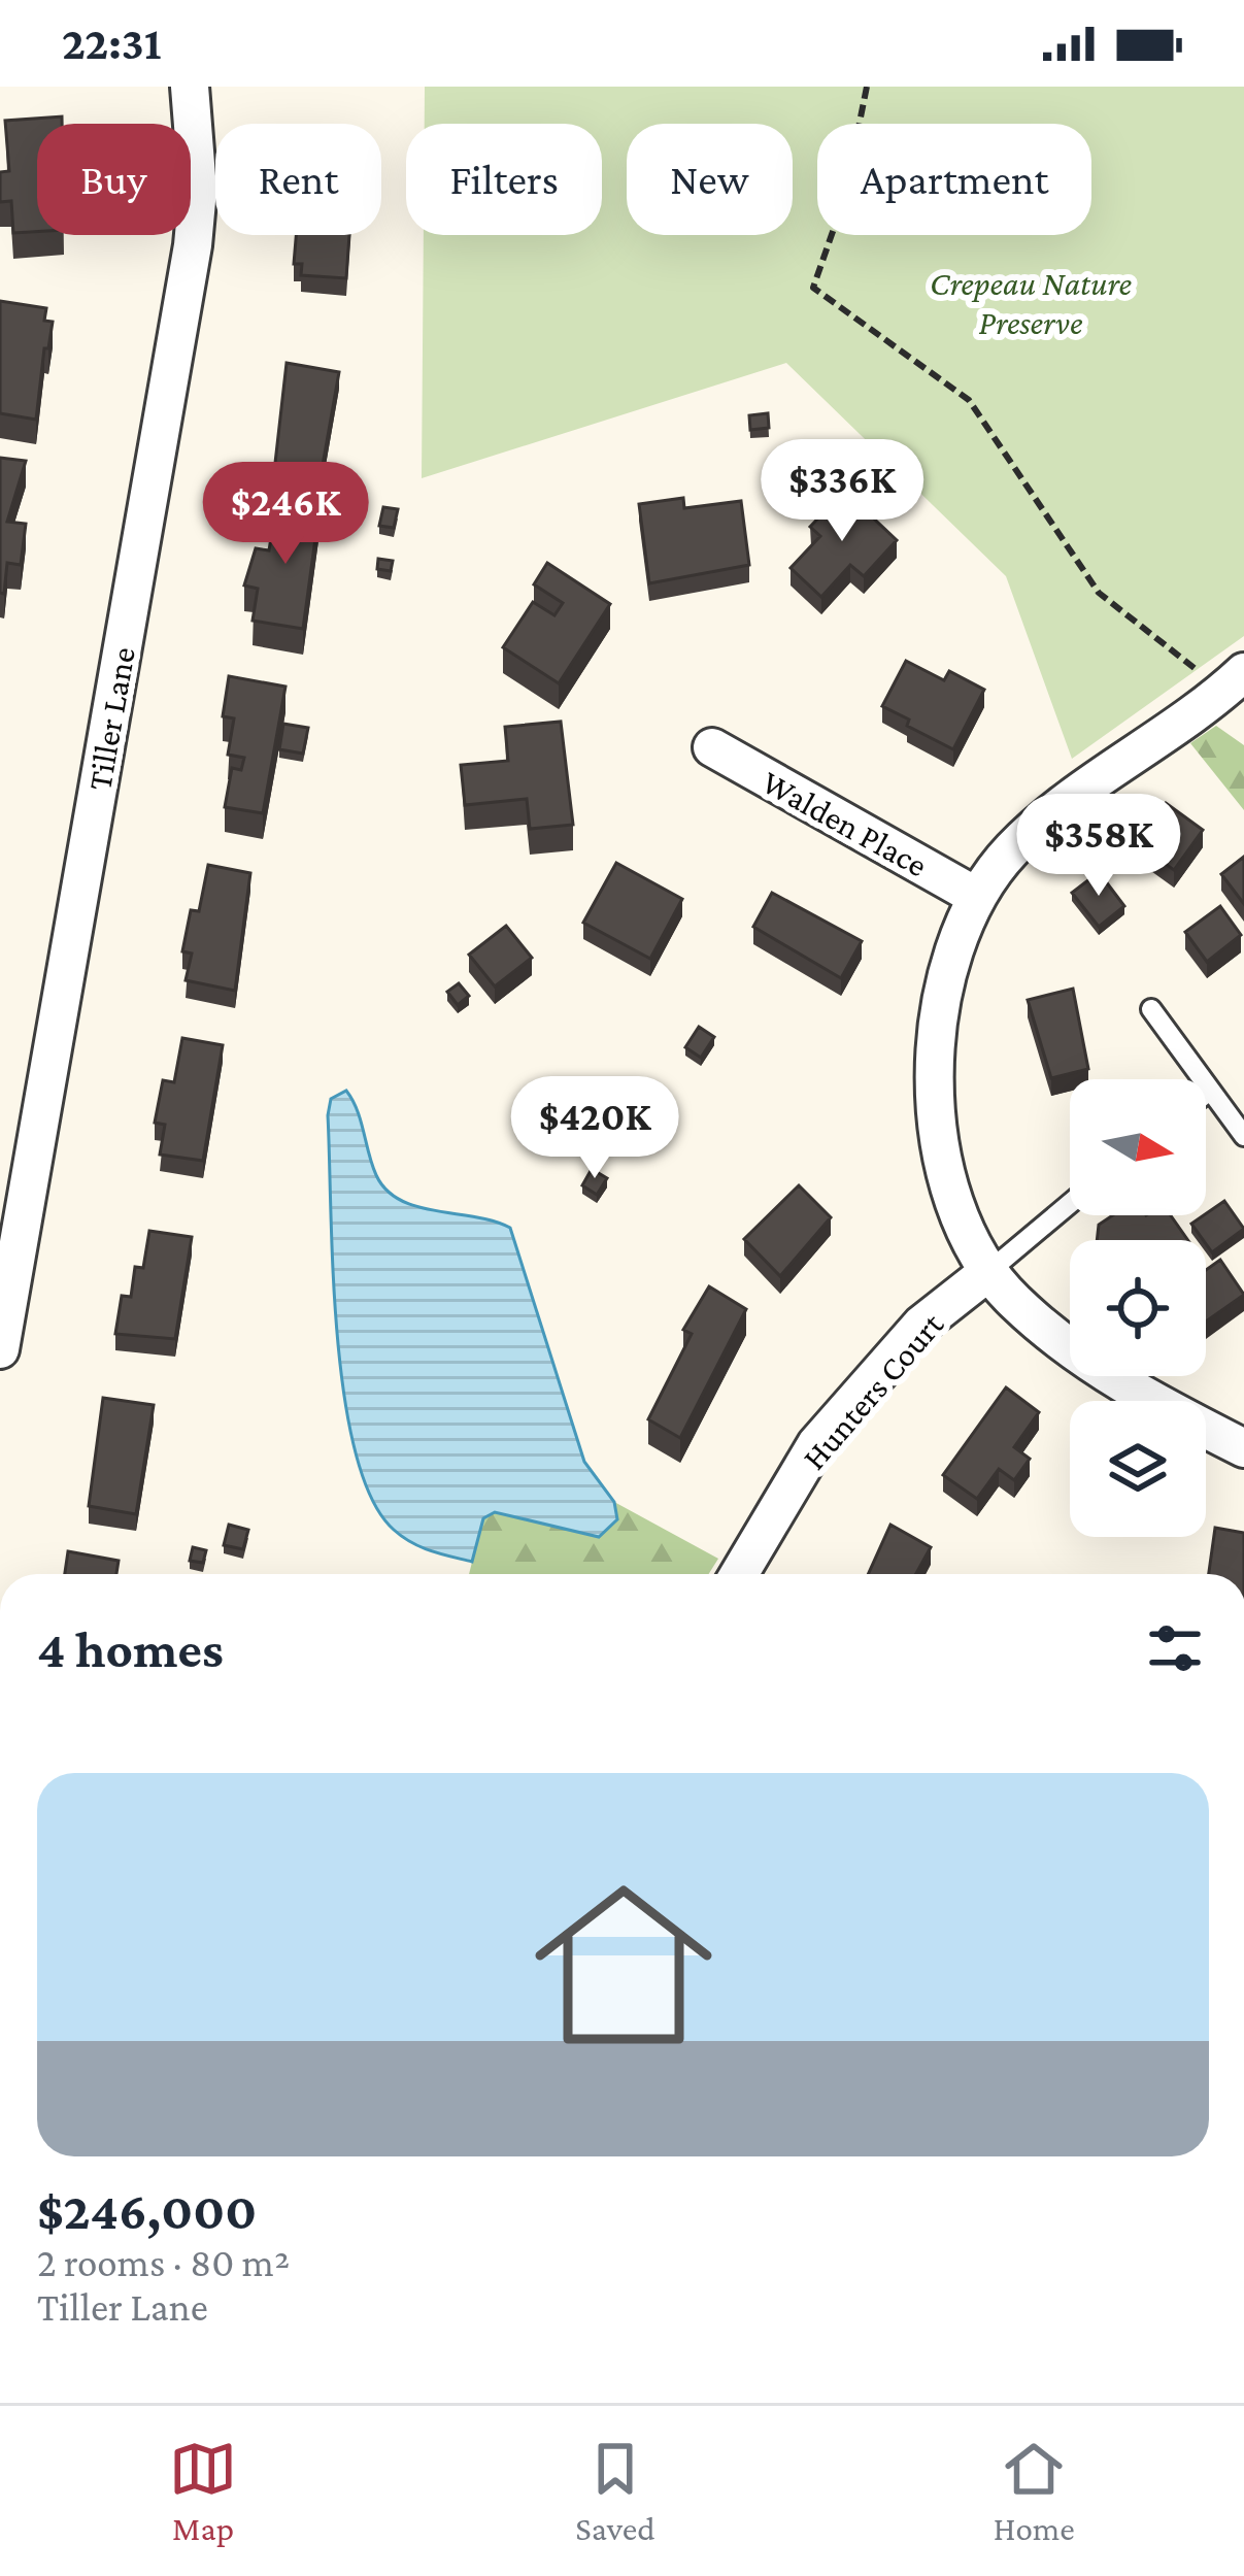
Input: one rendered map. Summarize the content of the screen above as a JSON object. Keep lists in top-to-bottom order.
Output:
{
  "streets": {
    "street": ["Tiller Lane", "Walden Place", "Hunters Court"]
  },
  "parks": ["Crepeau Nature Preserve"],
  "north": "right",
  "page": {
    "status": "22:31",
    "chip": [
      "Buy",
      "Rent",
      "Filters",
      "New",
      "Apartment"
    ],
    "price": [
      "$336K",
      "$246K",
      "$358K",
      "$420K"
    ],
    "heading": "4 homes",
    "list": [
      {
        "name": "$246,000",
        "note": "2 rooms · 80 m² · Tiller Lane"
      }
    ],
    "tabs": ["Map", "Saved", "Home"]
  }
}
